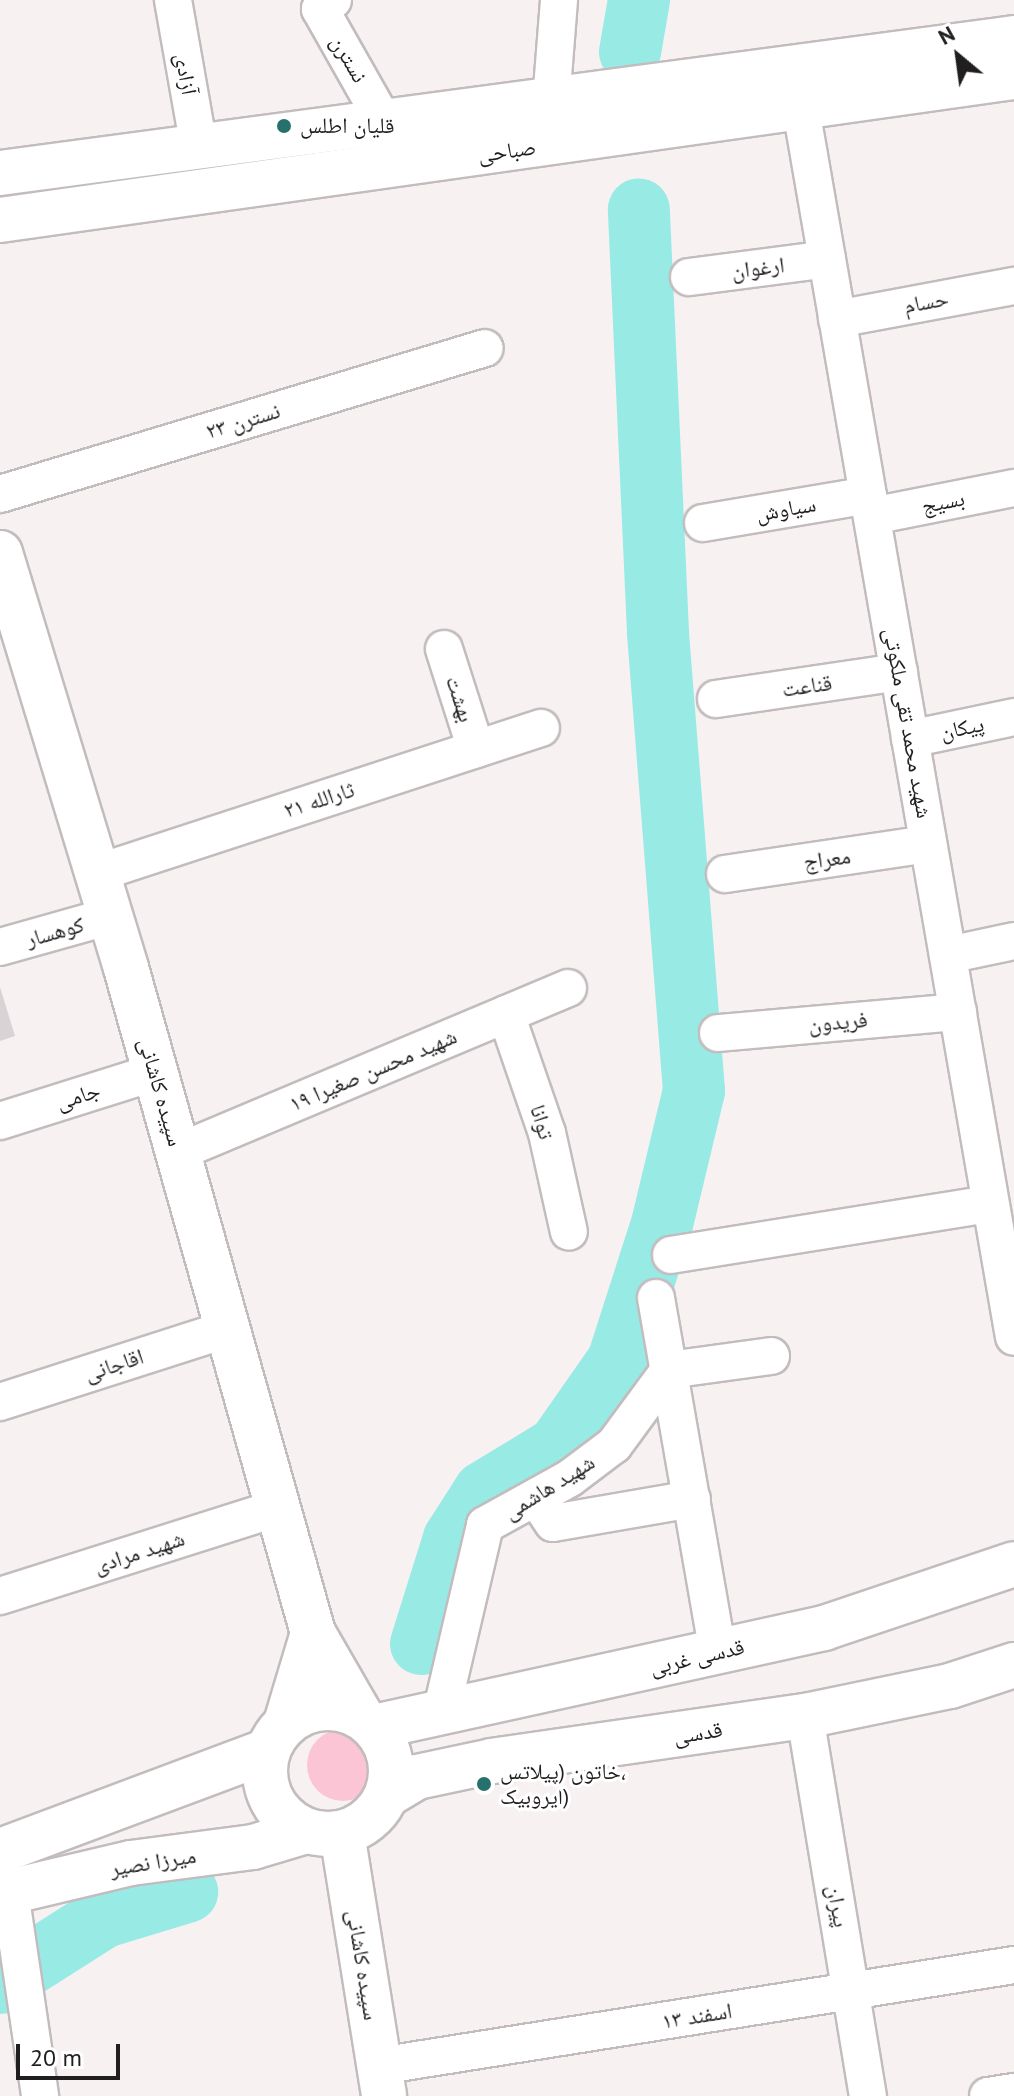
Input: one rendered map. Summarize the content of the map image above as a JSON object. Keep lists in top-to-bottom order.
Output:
{
  "streets": {
    "street": [
      "نسترن",
      "آزادی",
      "صباحی",
      "ارغوان",
      "حسام",
      "نسترن ۲۳",
      "بسیج",
      "سیاوش",
      "قناعت",
      "بهشت",
      "شهید محمد تقی ملکوتی",
      "پیکان",
      "ثارالله ۲۱",
      "معراج",
      "کوهسار",
      "فریدون",
      "شهید محسن صغیرا ۱۹",
      "سپیده کاشانی",
      "جامی",
      "توانا",
      "اقاجانی",
      "شهید هاشمی",
      "شهید مرادی",
      "قدسی غربی",
      "قدسی",
      "میرزا نصیر",
      "پیران",
      "اسفند ۱۳"
    ]
  },
  "crossings": [
    ["نسترن", "صباحی"],
    ["آزادی", "صباحی"],
    ["صباحی", "شهید محمد تقی ملکوتی"],
    ["ارغوان", "شهید محمد تقی ملکوتی"],
    ["حسام", "شهید محمد تقی ملکوتی"],
    ["بسیج", "سیاوش"],
    ["بسیج", "شهید محمد تقی ملکوتی"],
    ["سیاوش", "شهید محمد تقی ملکوتی"],
    ["قناعت", "شهید محمد تقی ملکوتی"],
    ["بهشت", "ثارالله ۲۱"],
    ["شهید محمد تقی ملکوتی", "پیکان"],
    ["شهید محمد تقی ملکوتی", "معراج"],
    ["شهید محمد تقی ملکوتی", "فریدون"],
    ["ثارالله ۲۱", "سپیده کاشانی"],
    ["کوهسار", "سپیده کاشانی"],
    ["شهید محسن صغیرا ۱۹", "سپیده کاشانی"],
    ["شهید محسن صغیرا ۱۹", "توانا"],
    ["سپیده کاشانی", "جامی"],
    ["سپیده کاشانی", "اقاجانی"],
    ["سپیده کاشانی", "شهید مرادی"],
    ["سپیده کاشانی", "قدسی غربی"],
    ["سپیده کاشانی", "قدسی"],
    ["سپیده کاشانی", "میرزا نصیر"],
    ["سپیده کاشانی", "اسفند ۱۳"],
    ["شهید هاشمی", "قدسی غربی"],
    ["قدسی غربی", "قدسی"],
    ["قدسی غربی", "میرزا نصیر"],
    ["قدسی", "میرزا نصیر"],
    ["قدسی", "پیران"],
    ["پیران", "اسفند ۱۳"]
  ],
  "places": ["قلیان اطلس", "خاتون (پیلاتس، ایروبیک)"],
  "scale_bar": "20 m",
  "north": "top left"
}
